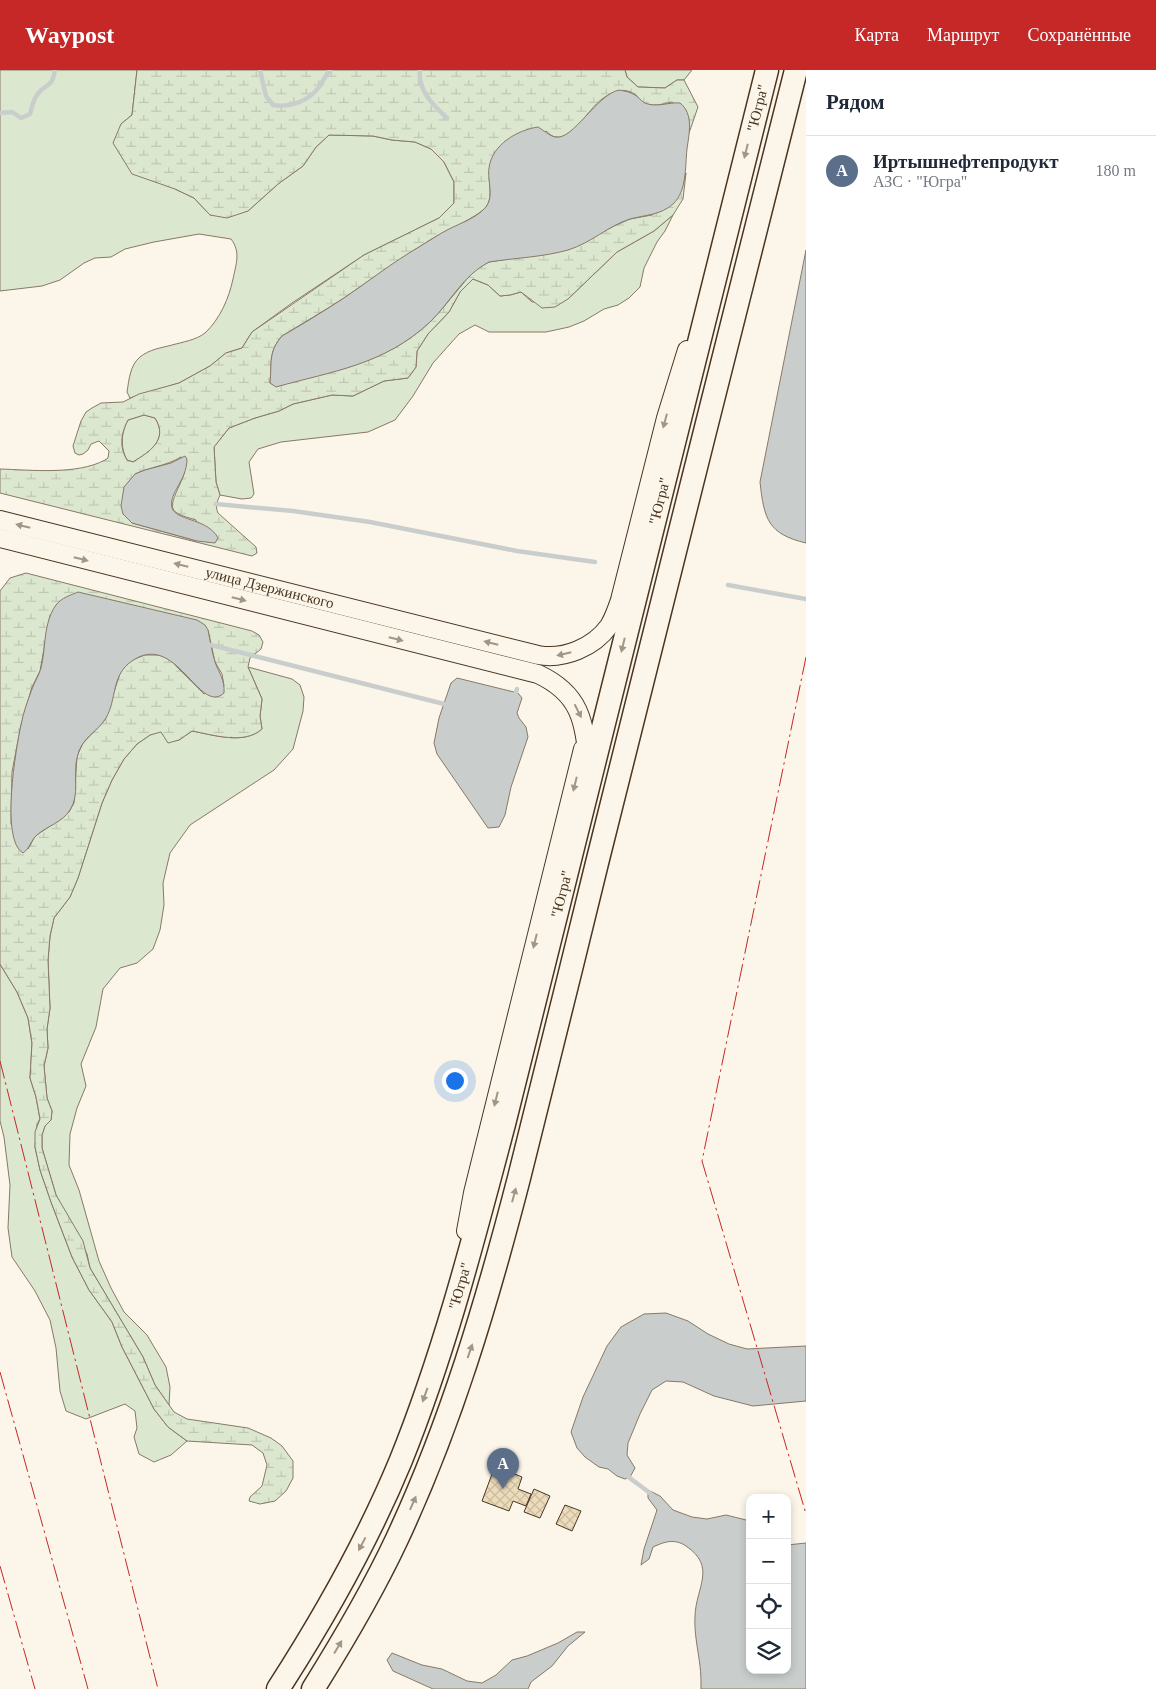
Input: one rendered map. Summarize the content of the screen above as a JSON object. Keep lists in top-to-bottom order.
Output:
{
  "streets": {
    "highway": ["\"Югра\""],
    "street": ["улица Дзержинского"]
  },
  "crossings": [
    ["\"Югра\"", "улица Дзержинского"]
  ],
  "page": {
    "header": "Waypost",
    "nav": ["Карта", "Маршрут", "Сохранённые"],
    "heading": "Рядом",
    "list": [
      {
        "mark": "A",
        "name": "Иртышнефтепродукт",
        "note": "АЗС · \"Югра\"",
        "value": "180 m"
      }
    ],
    "pins": "A",
    "map_buttons": ["+", "−"]
  }
}
